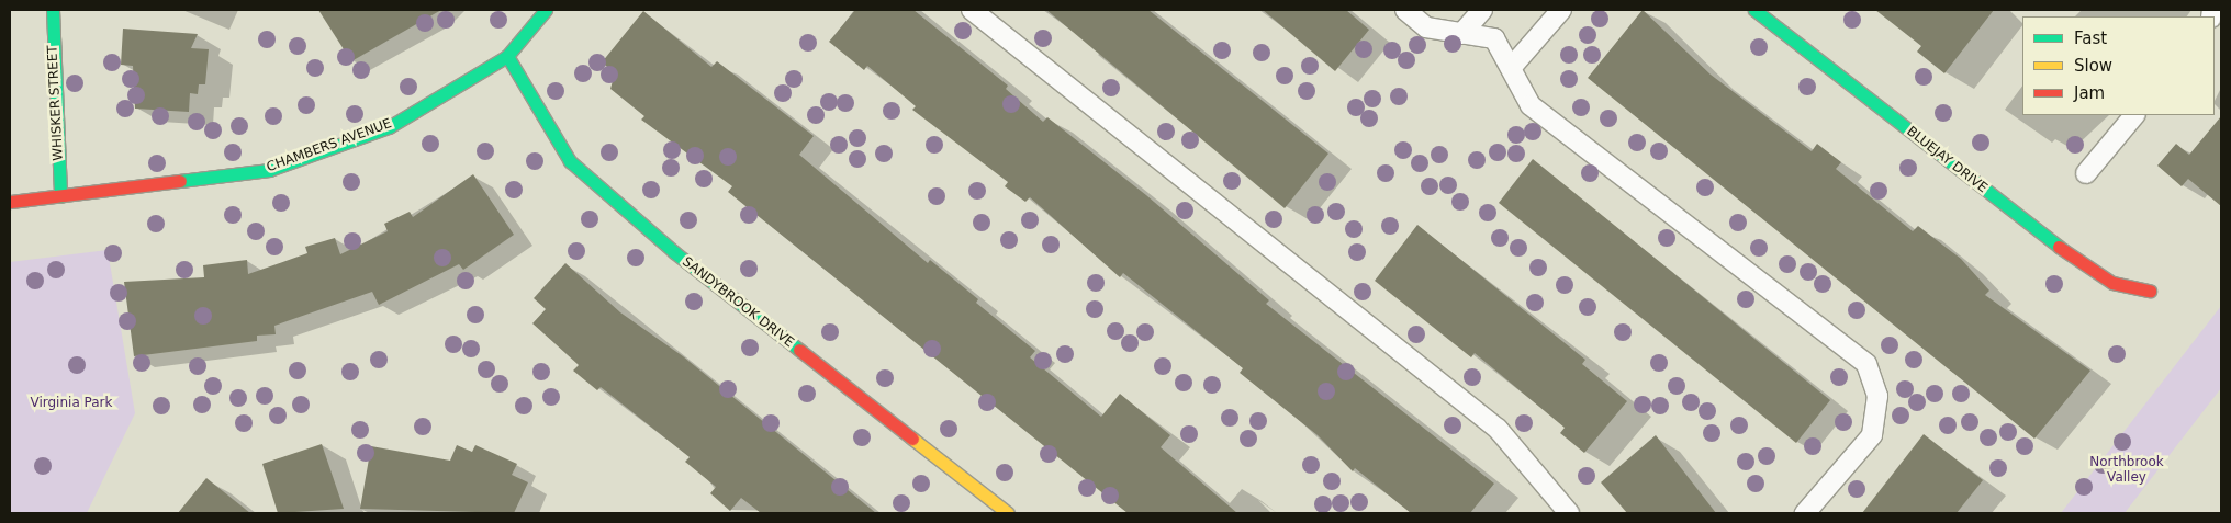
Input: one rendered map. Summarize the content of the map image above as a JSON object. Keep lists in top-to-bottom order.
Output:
{
  "streets": {
    "street": [
      "WHISKER STREET",
      "CHAMBERS AVENUE",
      "BLUEJAY DRIVE",
      "SANDYBROOK DRIVE"
    ]
  },
  "crossings": [
    ["WHISKER STREET", "CHAMBERS AVENUE"],
    ["CHAMBERS AVENUE", "SANDYBROOK DRIVE"]
  ],
  "parks": ["Virginia Park", "Northbrook Valley"],
  "legend": ["Fast", "Slow", "Jam"]
}
